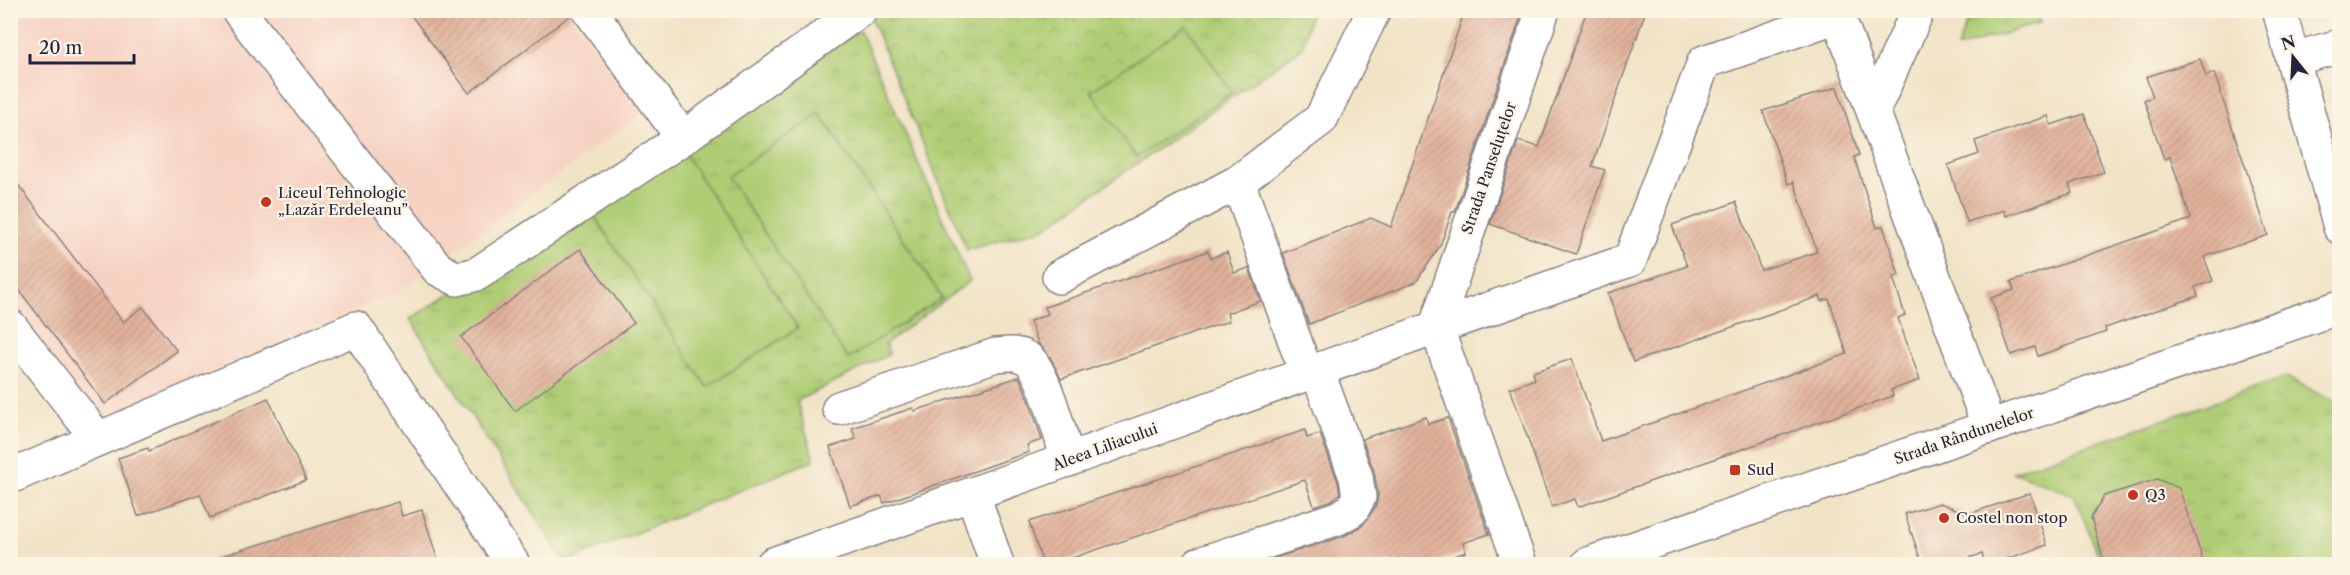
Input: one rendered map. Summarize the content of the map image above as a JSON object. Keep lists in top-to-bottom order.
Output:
{
  "streets": {
    "street": ["Strada Panseluțelor", "Strada Rândunelelor", "Aleea Liliacului"]
  },
  "crossings": [
    ["Strada Panseluțelor", "Aleea Liliacului"]
  ],
  "places": {
    "other": ["Liceul Tehnologic „Lazăr Erdeleanu”", "Q3", "Costel non stop"],
    "transit": ["Sud"]
  },
  "scale_bar": "20 m",
  "north": "top"
}
